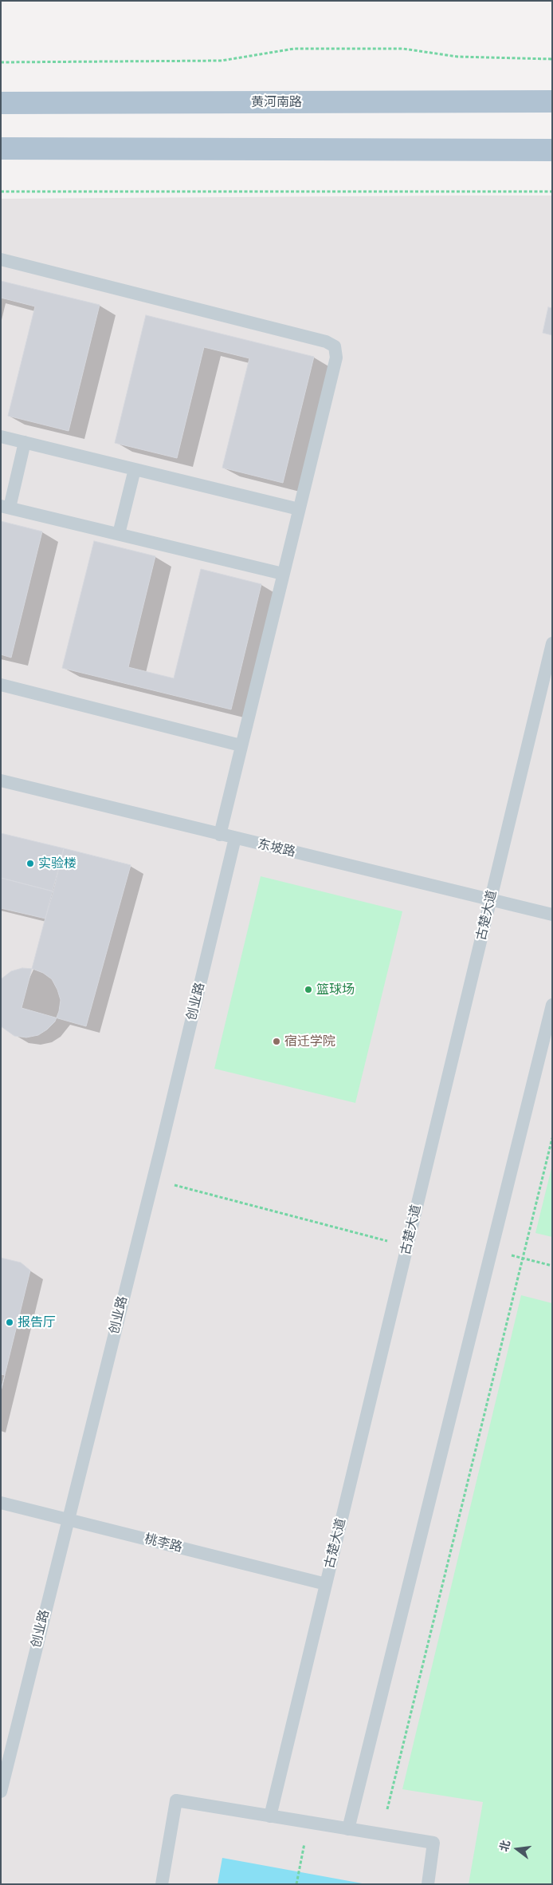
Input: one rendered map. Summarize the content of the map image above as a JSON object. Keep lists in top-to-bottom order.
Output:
{
  "streets": {
    "main road": ["黄河南路"],
    "lane": [
      "东坡路",
      "古楚大道",
      "创业路",
      "桃李路"
    ]
  },
  "crossings": [
    ["东坡路", "古楚大道"],
    ["东坡路", "创业路"],
    ["古楚大道", "桃李路"],
    ["创业路", "桃李路"]
  ],
  "places": [
    "实验楼",
    "篮球场",
    "宿迁学院",
    "报告厅"
  ],
  "north": "left"
}
